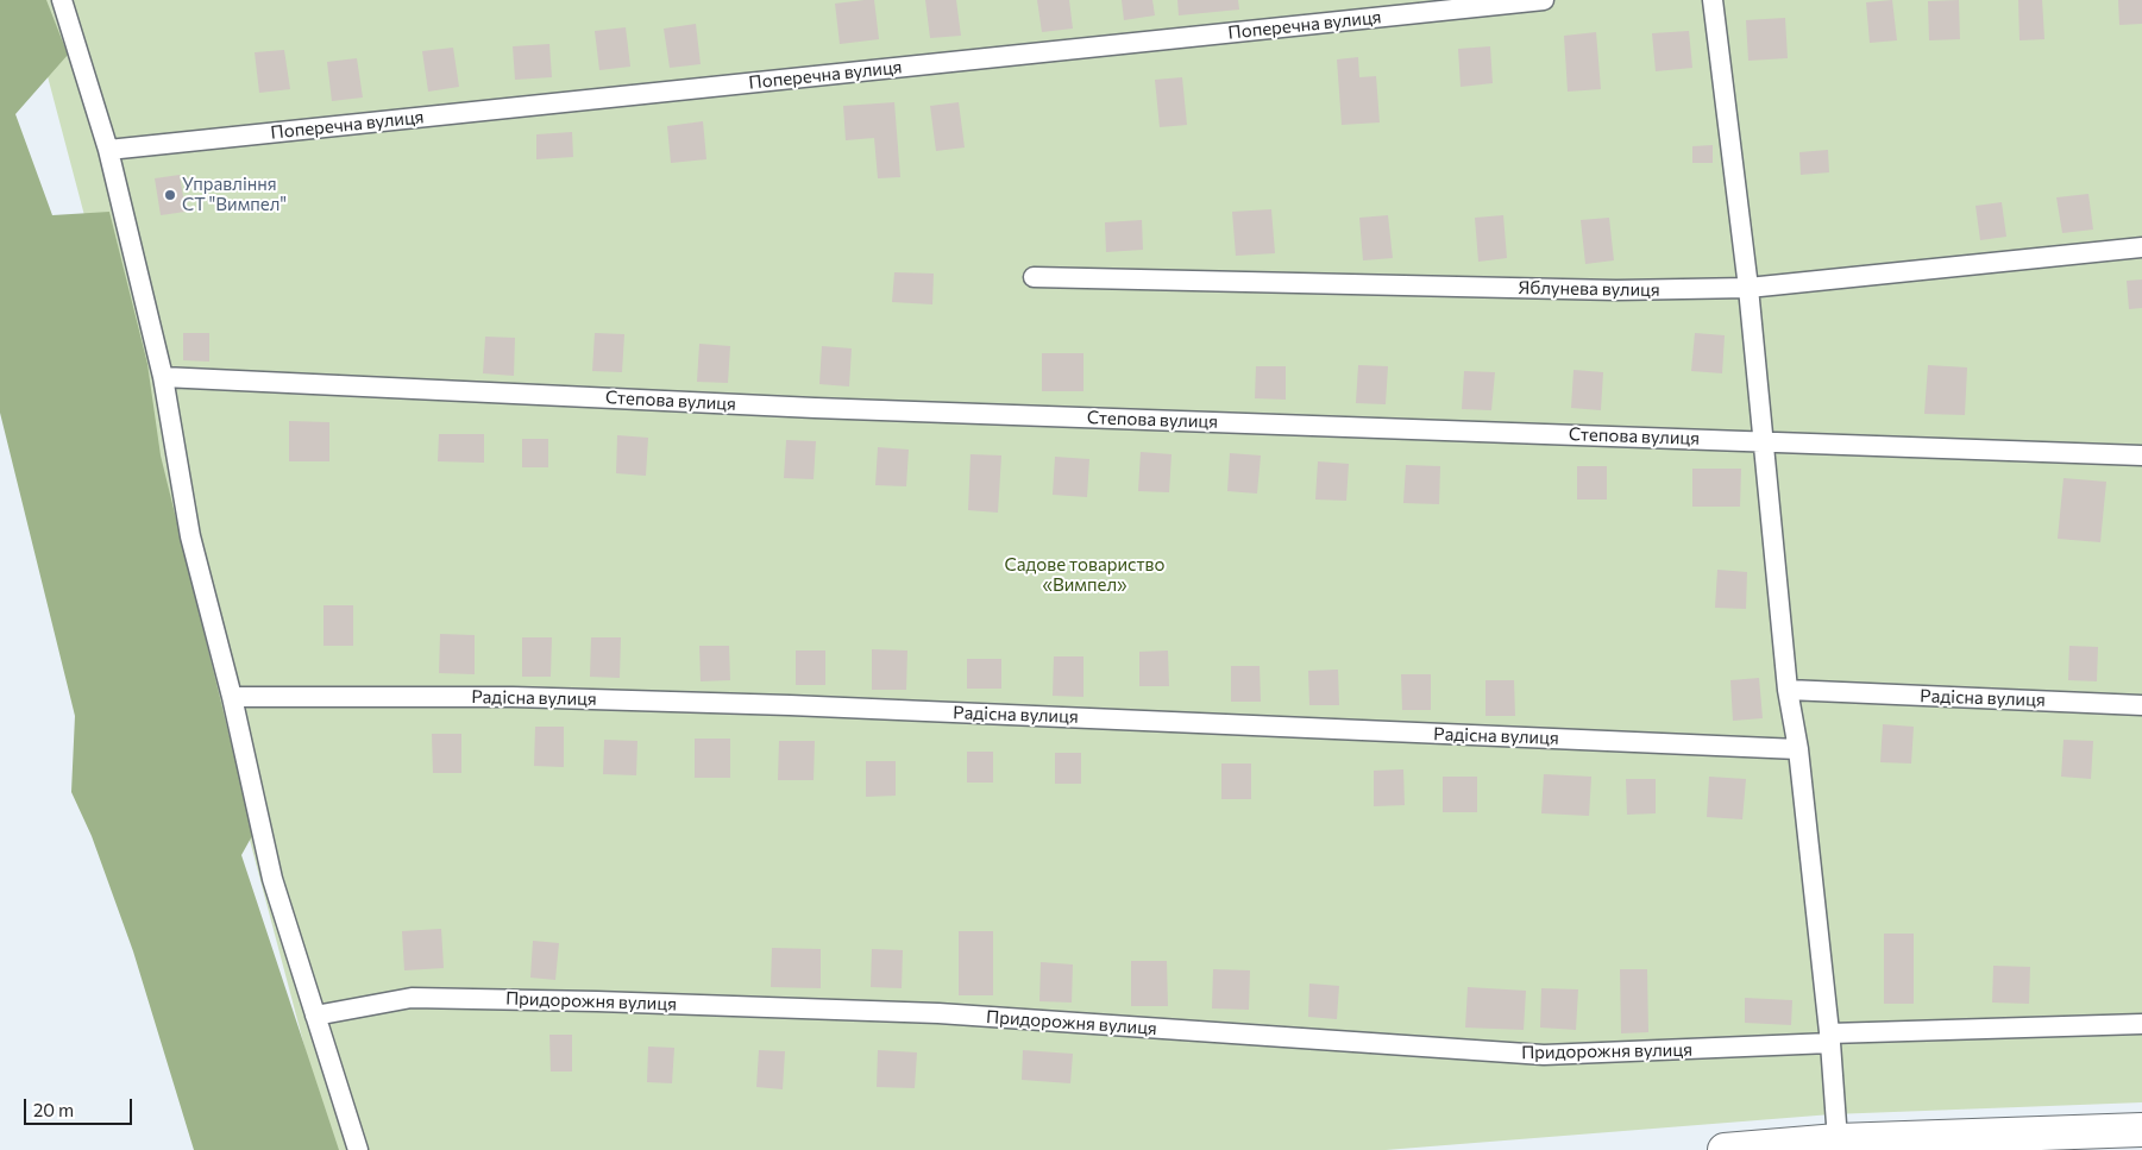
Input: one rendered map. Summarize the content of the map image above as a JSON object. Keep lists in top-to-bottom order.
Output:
{
  "streets": {
    "lane": [
      "Поперечна вулиця",
      "Яблунева вулиця",
      "Степова вулиця",
      "Радісна вулиця",
      "Придорожня вулиця"
    ]
  },
  "parks": ["Садове товариство «Вимпел»"],
  "places": ["Управління СТ \"Вимпел\""],
  "scale_bar": "20 m"
}
